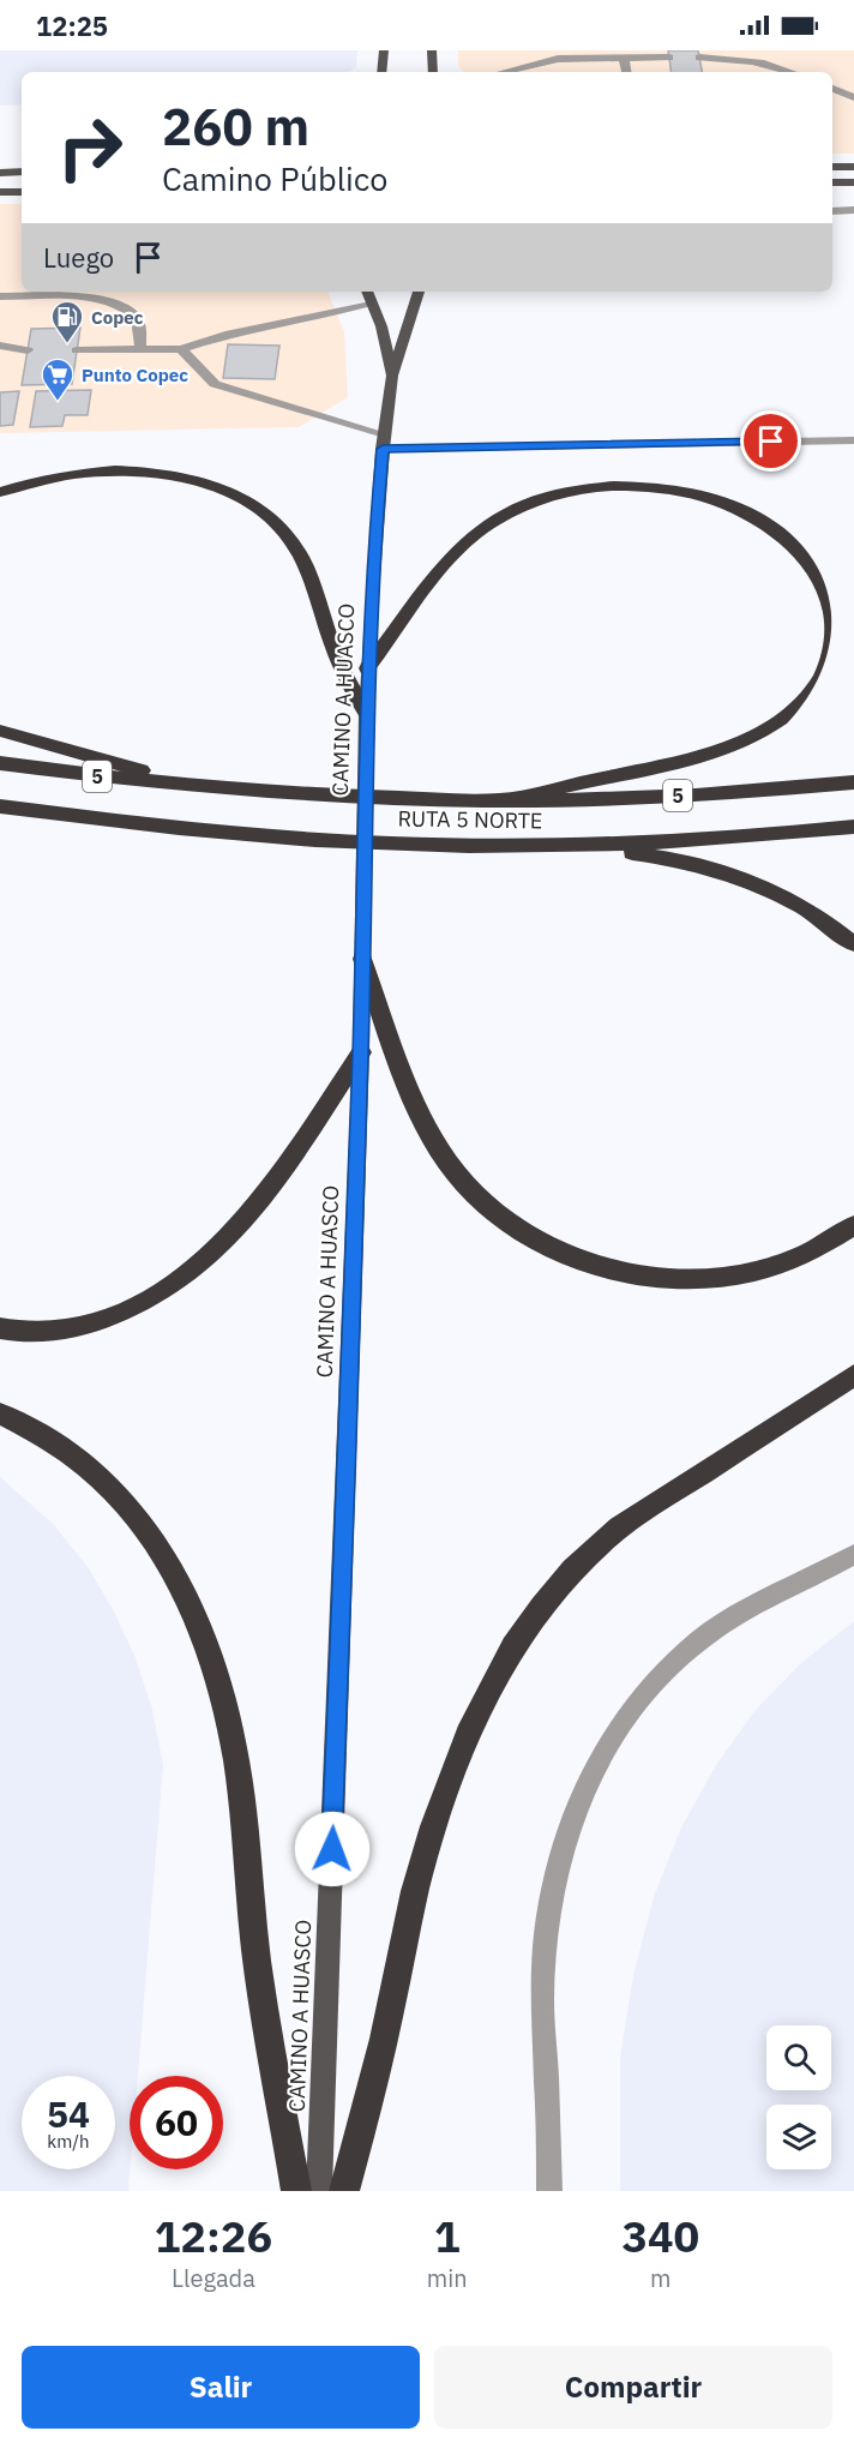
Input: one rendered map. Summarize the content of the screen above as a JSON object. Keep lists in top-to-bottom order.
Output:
{
  "streets": {
    "highway": ["5", "RUTA 5 NORTE"],
    "main road": ["CAMINO A HUASCO"]
  },
  "places": {
    "fuel station": ["Copec"],
    "supermarket": ["Punto Copec"]
  },
  "page": {
    "status": "12:25",
    "turn": ["260 m", "Camino Público"],
    "then": "Luego",
    "speed": "54 km/h",
    "limit": "60",
    "eta": [
      "12:26",
      "Llegada",
      "1",
      "min",
      "340",
      "m"
    ],
    "buttons": ["Salir", "Compartir"]
  }
}
